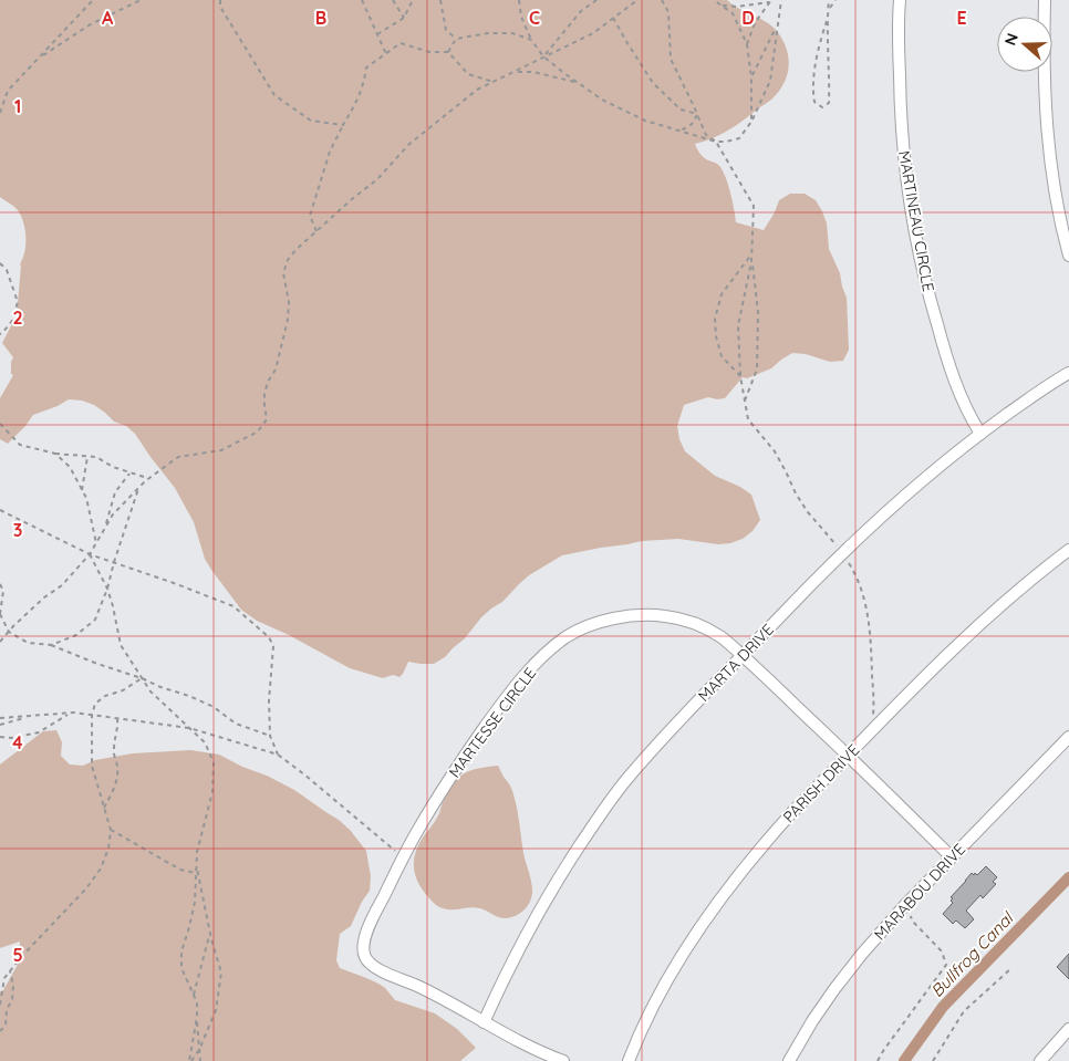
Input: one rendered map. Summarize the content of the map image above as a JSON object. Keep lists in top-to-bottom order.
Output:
{
  "streets": {
    "street": [
      "MARTINEAU CIRCLE",
      "MARTA DRIVE",
      "MARTESSE CIRCLE",
      "PARISH DRIVE",
      "MARABOU DRIVE"
    ]
  },
  "crossings": [
    ["MARTINEAU CIRCLE", "MARTA DRIVE"],
    ["MARTA DRIVE", "MARTESSE CIRCLE"],
    ["MARTESSE CIRCLE", "PARISH DRIVE"],
    ["MARTESSE CIRCLE", "MARABOU DRIVE"]
  ],
  "water": ["Bullfrog Canal"],
  "north": "left",
  "grid": {
    "columns": [
      "A",
      "B",
      "C",
      "D",
      "E"
    ],
    "rows": [
      "1",
      "2",
      "3",
      "4",
      "5"
    ]
  }
}
